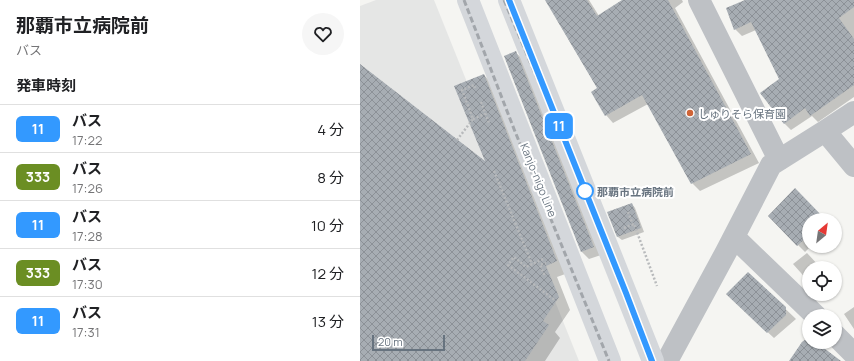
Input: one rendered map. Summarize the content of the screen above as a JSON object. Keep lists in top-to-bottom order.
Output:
{
  "streets": {
    "main road": ["Kanjo-nigo Line"]
  },
  "places": ["しゅりそら保育園", "那覇市立病院前"],
  "lines": ["bus line 11"],
  "scale_bar": "20 m",
  "north": "top right",
  "page": {
    "heading": [
      ["那覇市立病院前", "バス"],
      "発車時刻"
    ],
    "on_map": "11",
    "list": [
      {
        "mark": "11",
        "name": "バス",
        "note": "17:22",
        "value": "4 分"
      },
      {
        "mark": "333",
        "name": "バス",
        "note": "17:26",
        "value": "8 分"
      },
      {
        "mark": "11",
        "name": "バス",
        "note": "17:28",
        "value": "10 分"
      },
      {
        "mark": "333",
        "name": "バス",
        "note": "17:30",
        "value": "12 分"
      },
      {
        "mark": "11",
        "name": "バス",
        "note": "17:31",
        "value": "13 分"
      }
    ],
    "scale": "20 m"
  }
}
